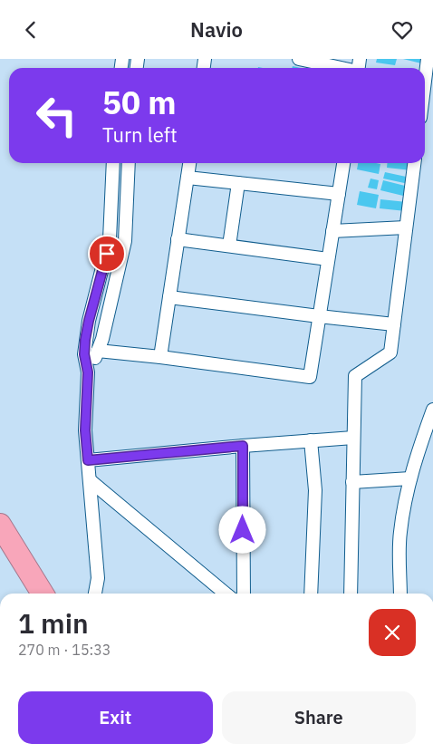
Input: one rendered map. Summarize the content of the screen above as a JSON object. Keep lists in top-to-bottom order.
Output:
{
  "page": {
    "header": "Navio",
    "turn": ["50 m", "Turn left"],
    "heading": ["1 min", "270 m · 15:33"],
    "buttons": ["Exit", "Share"]
  }
}
